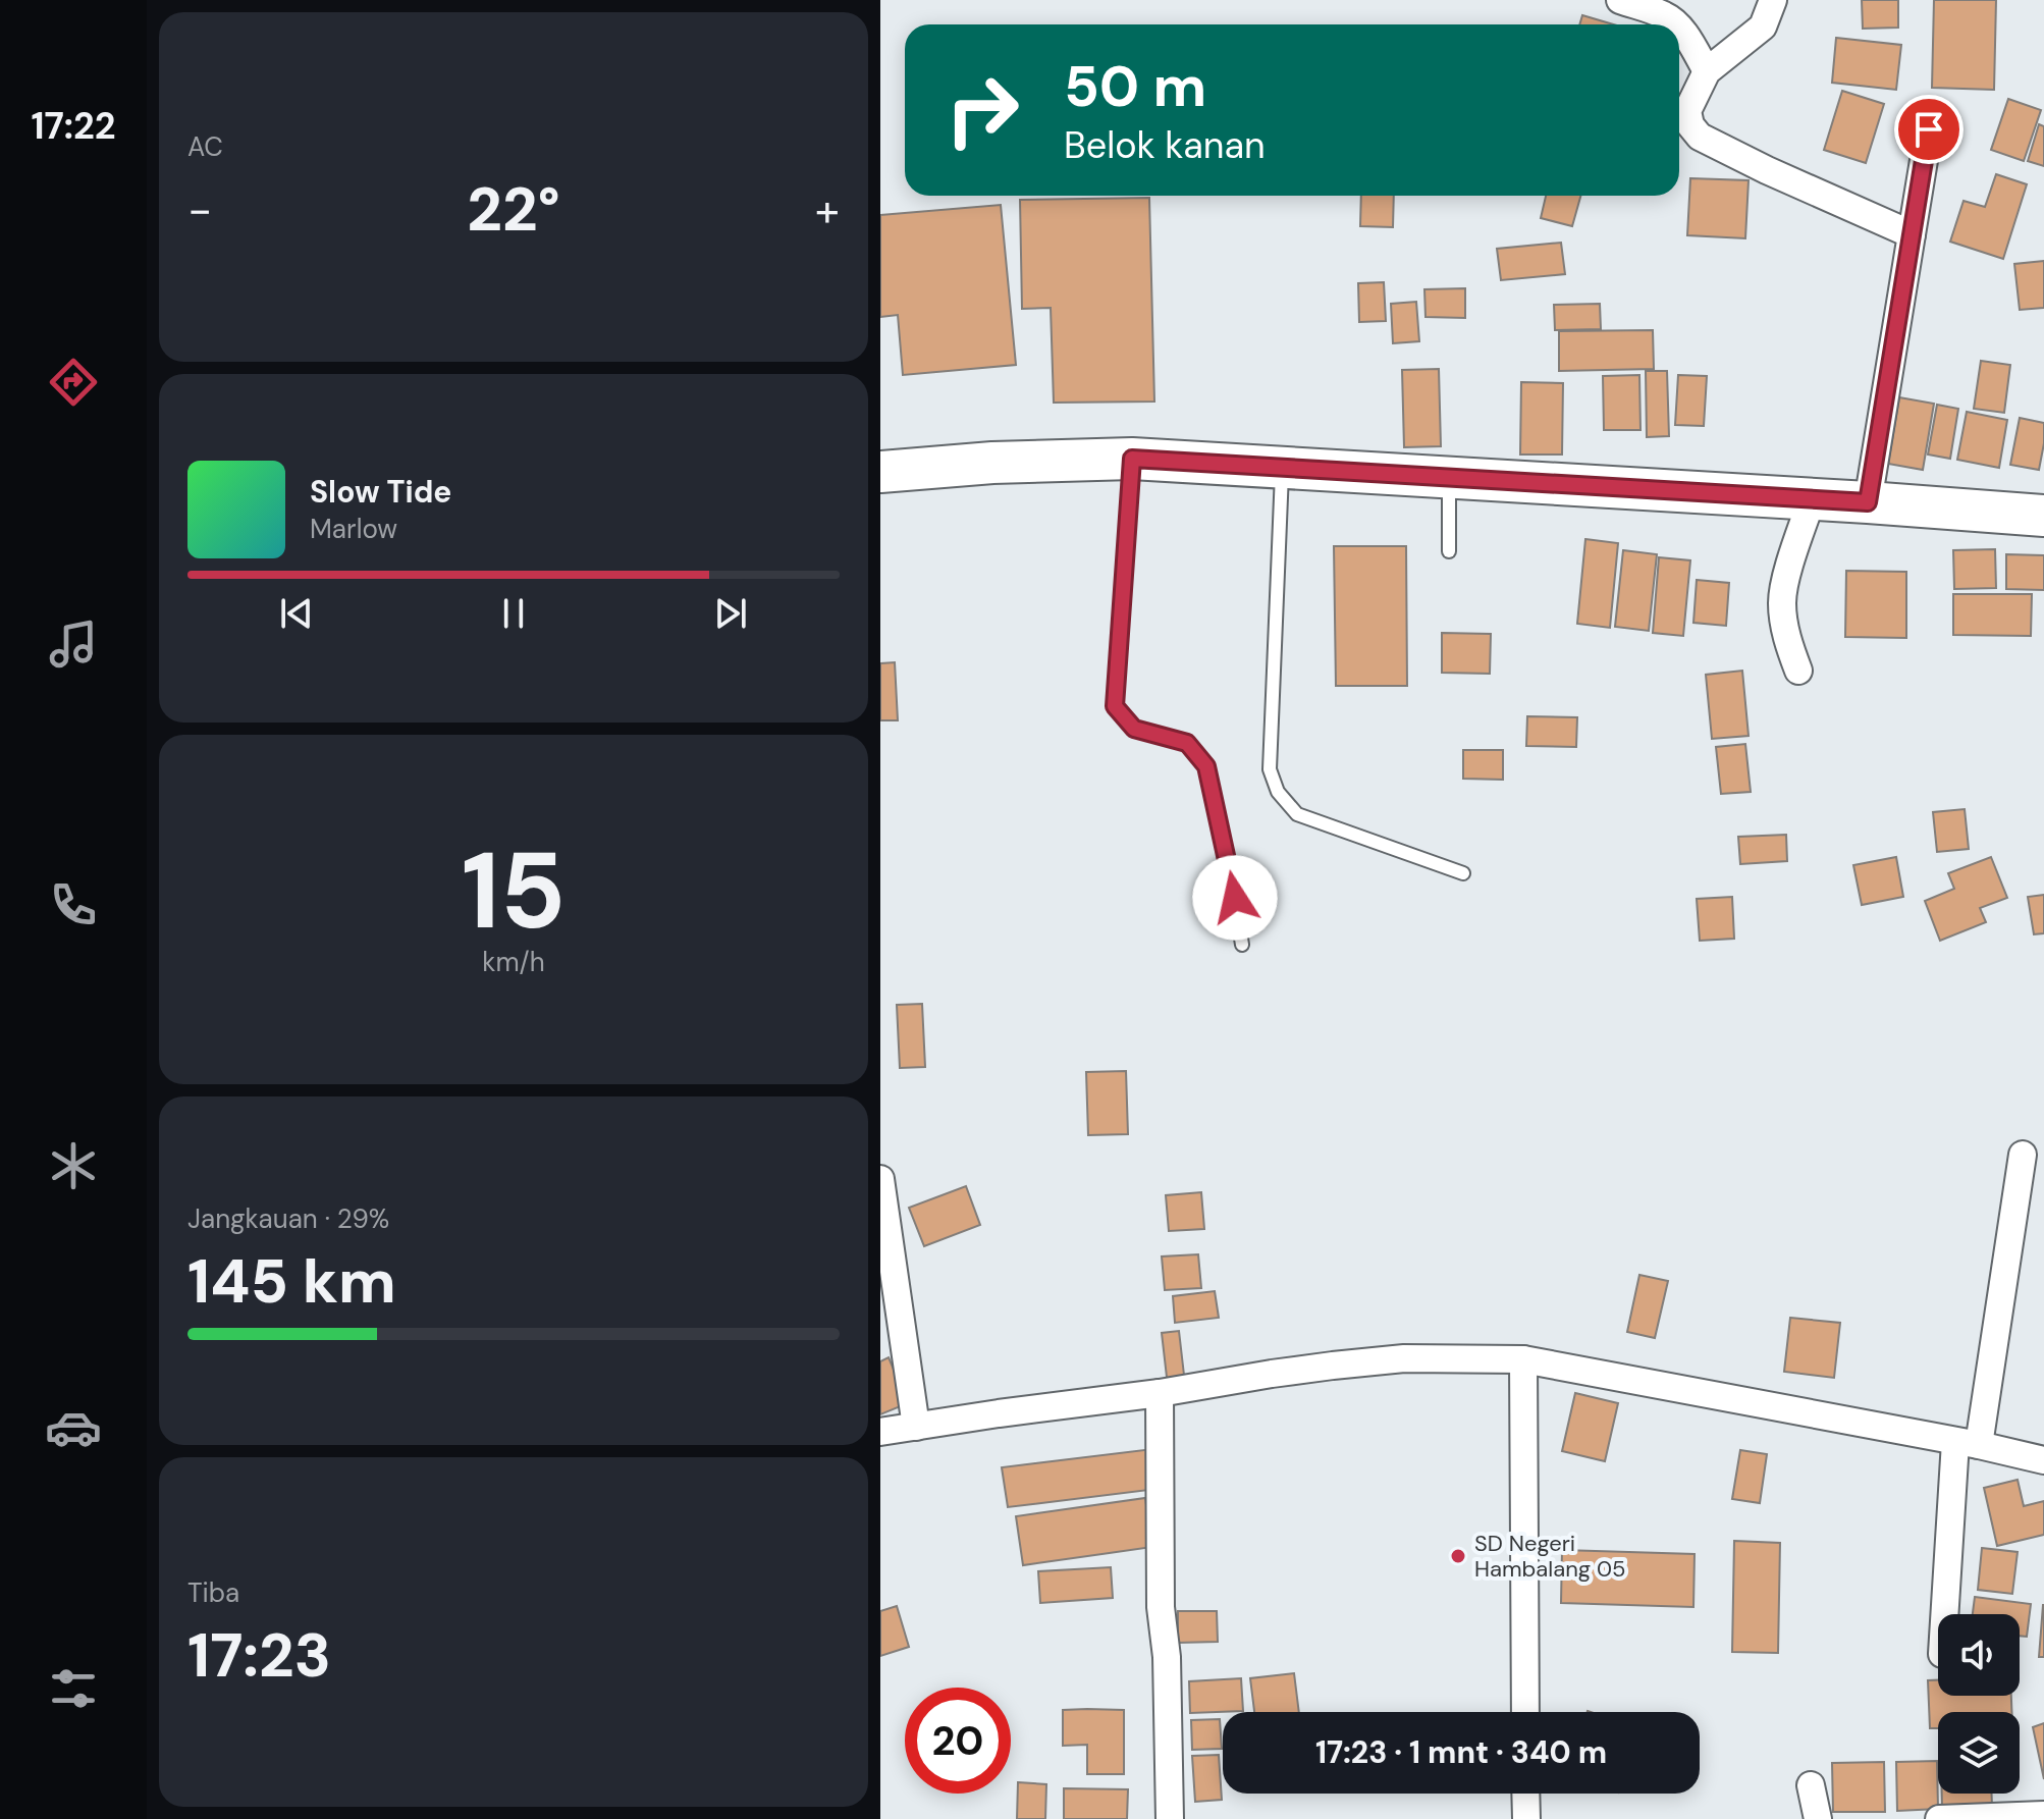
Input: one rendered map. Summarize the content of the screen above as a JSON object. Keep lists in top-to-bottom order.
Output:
{
  "places": ["SD Negeri Hambalang 05"],
  "page": {
    "tabs": "17:22",
    "tile": [
      "AC",
      ["15", "km/h"],
      ["Jangkauan · 29%", "145 km"],
      ["Tiba", "17:23"]
    ],
    "turn": ["50 m", "Belok kanan"],
    "heat": ["−", "22°", "+"],
    "song": ["Slow Tide", "Marlow"],
    "limit": "20",
    "trip": "17:23 · 1 mnt · 340 m"
  }
}
